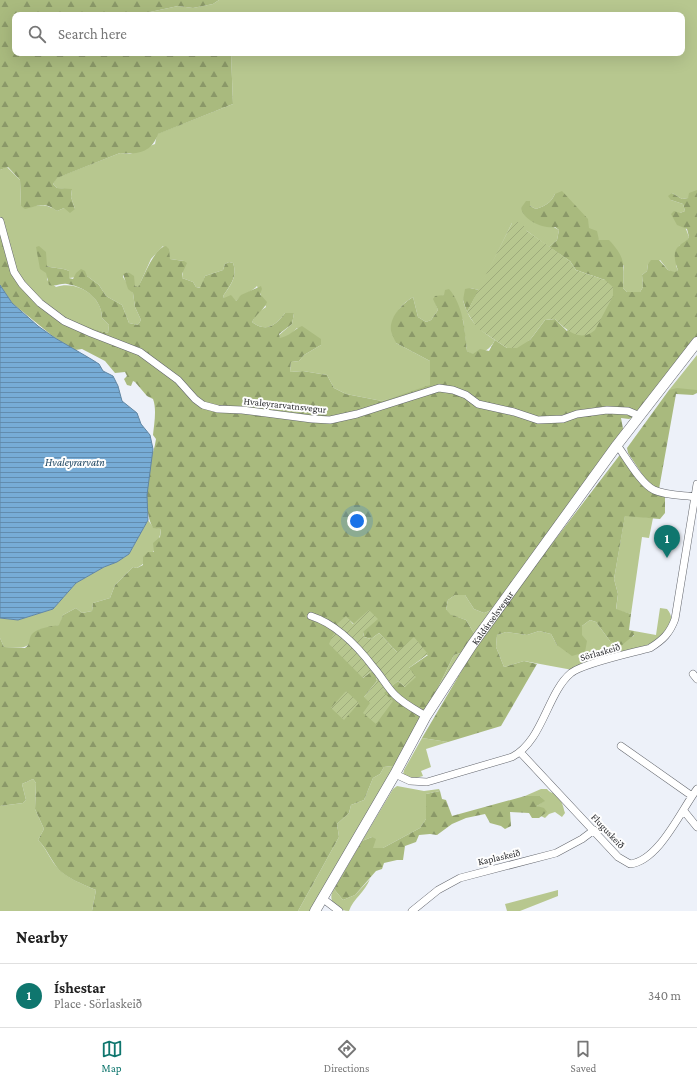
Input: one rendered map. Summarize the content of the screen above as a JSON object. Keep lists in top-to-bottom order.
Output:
{
  "streets": {
    "street": [
      "Hvaleyrarvatnsvegur",
      "Kaldárselsvegur",
      "Sörlaskeið",
      "Fluguskeið",
      "Kaplaskeið"
    ]
  },
  "crossings": [
    ["Hvaleyrarvatnsvegur", "Kaldárselsvegur"],
    ["Kaldárselsvegur", "Sörlaskeið"],
    ["Sörlaskeið", "Fluguskeið"],
    ["Fluguskeið", "Kaplaskeið"]
  ],
  "water": ["Hvaleyrarvatn"],
  "page": {
    "search": "Search here",
    "pins": "1",
    "heading": "Nearby",
    "list": [
      {
        "mark": "1",
        "name": "Íshestar",
        "note": "Place · Sörlaskeið",
        "value": "340 m"
      }
    ],
    "nav": ["Map", "Directions", "Saved"]
  }
}
